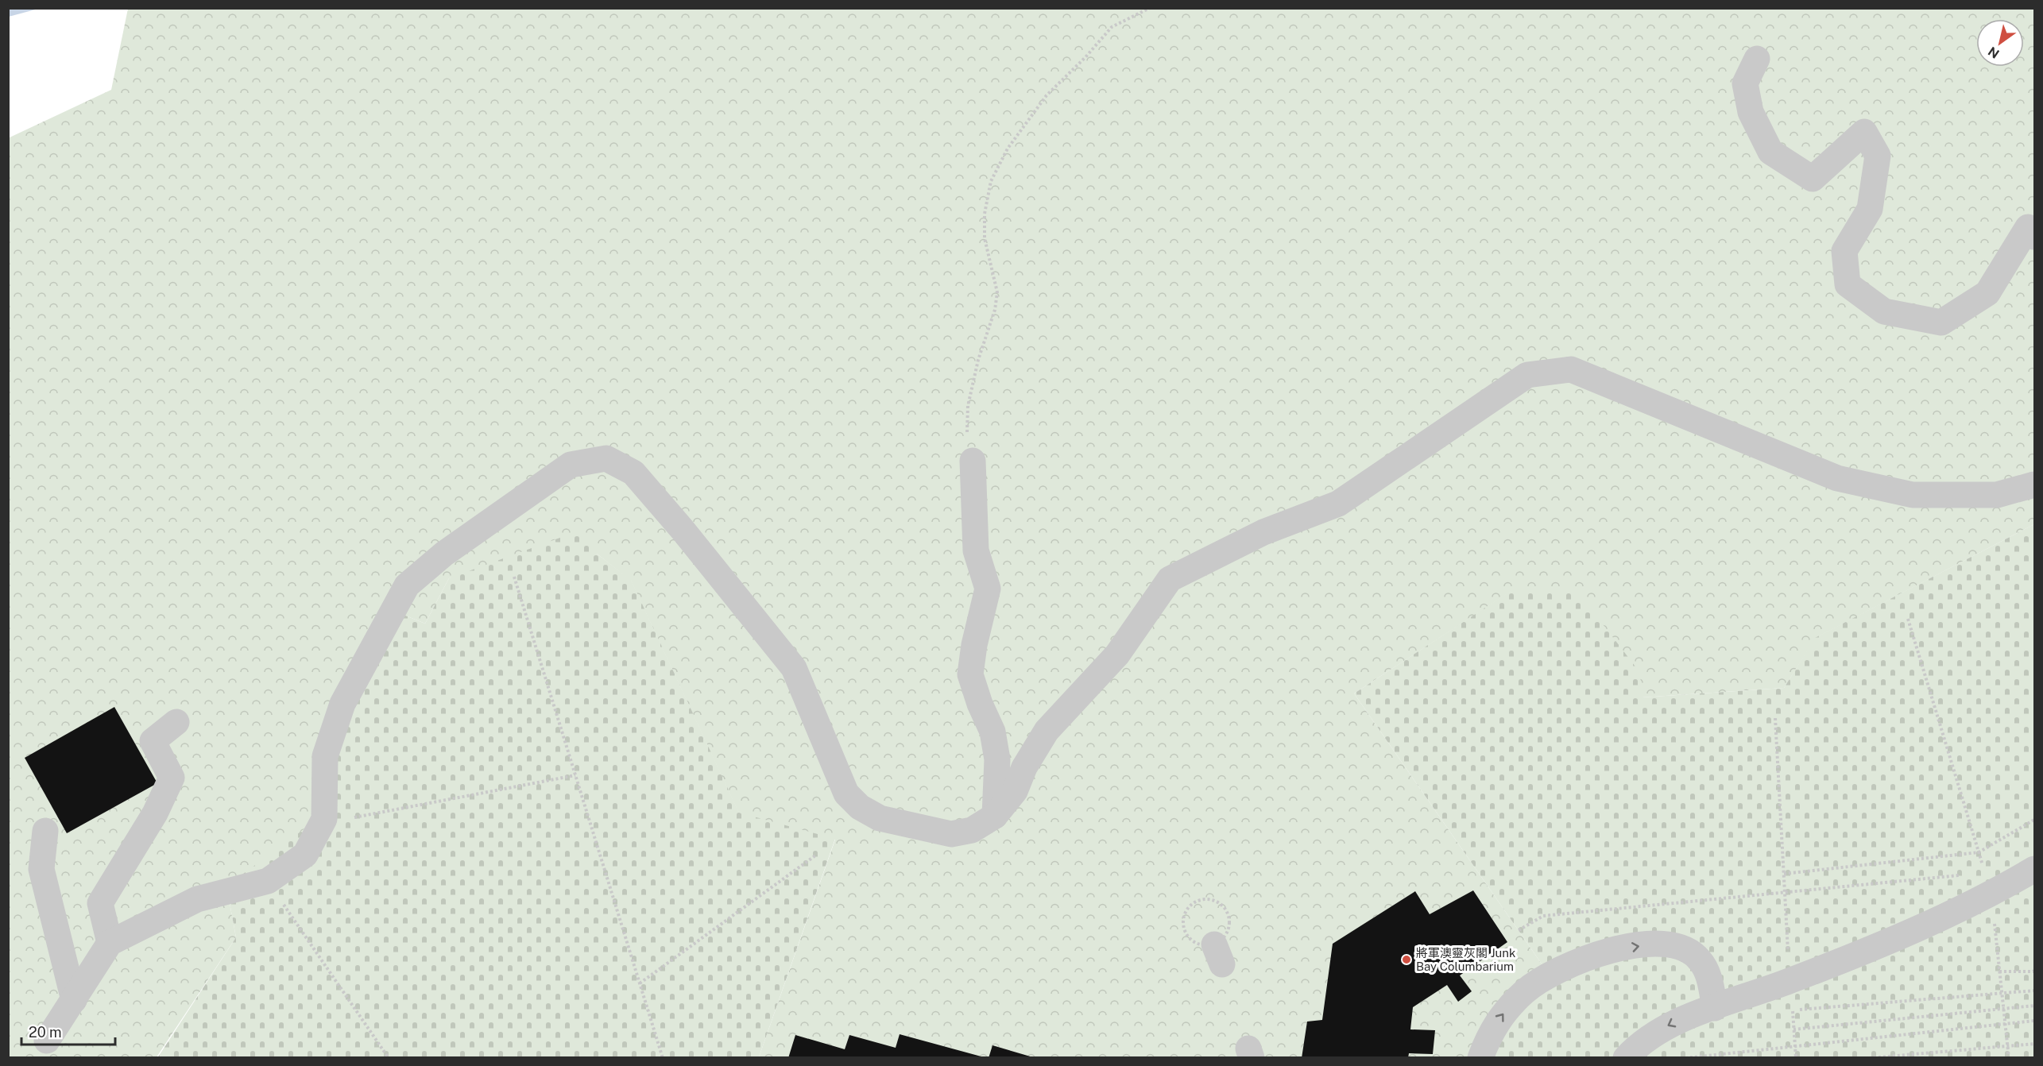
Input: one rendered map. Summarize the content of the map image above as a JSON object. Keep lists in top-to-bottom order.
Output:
{
  "places": ["將軍澳靈灰閣 Junk Bay Columbarium"],
  "scale_bar": "20 m",
  "north": "bottom left"
}
